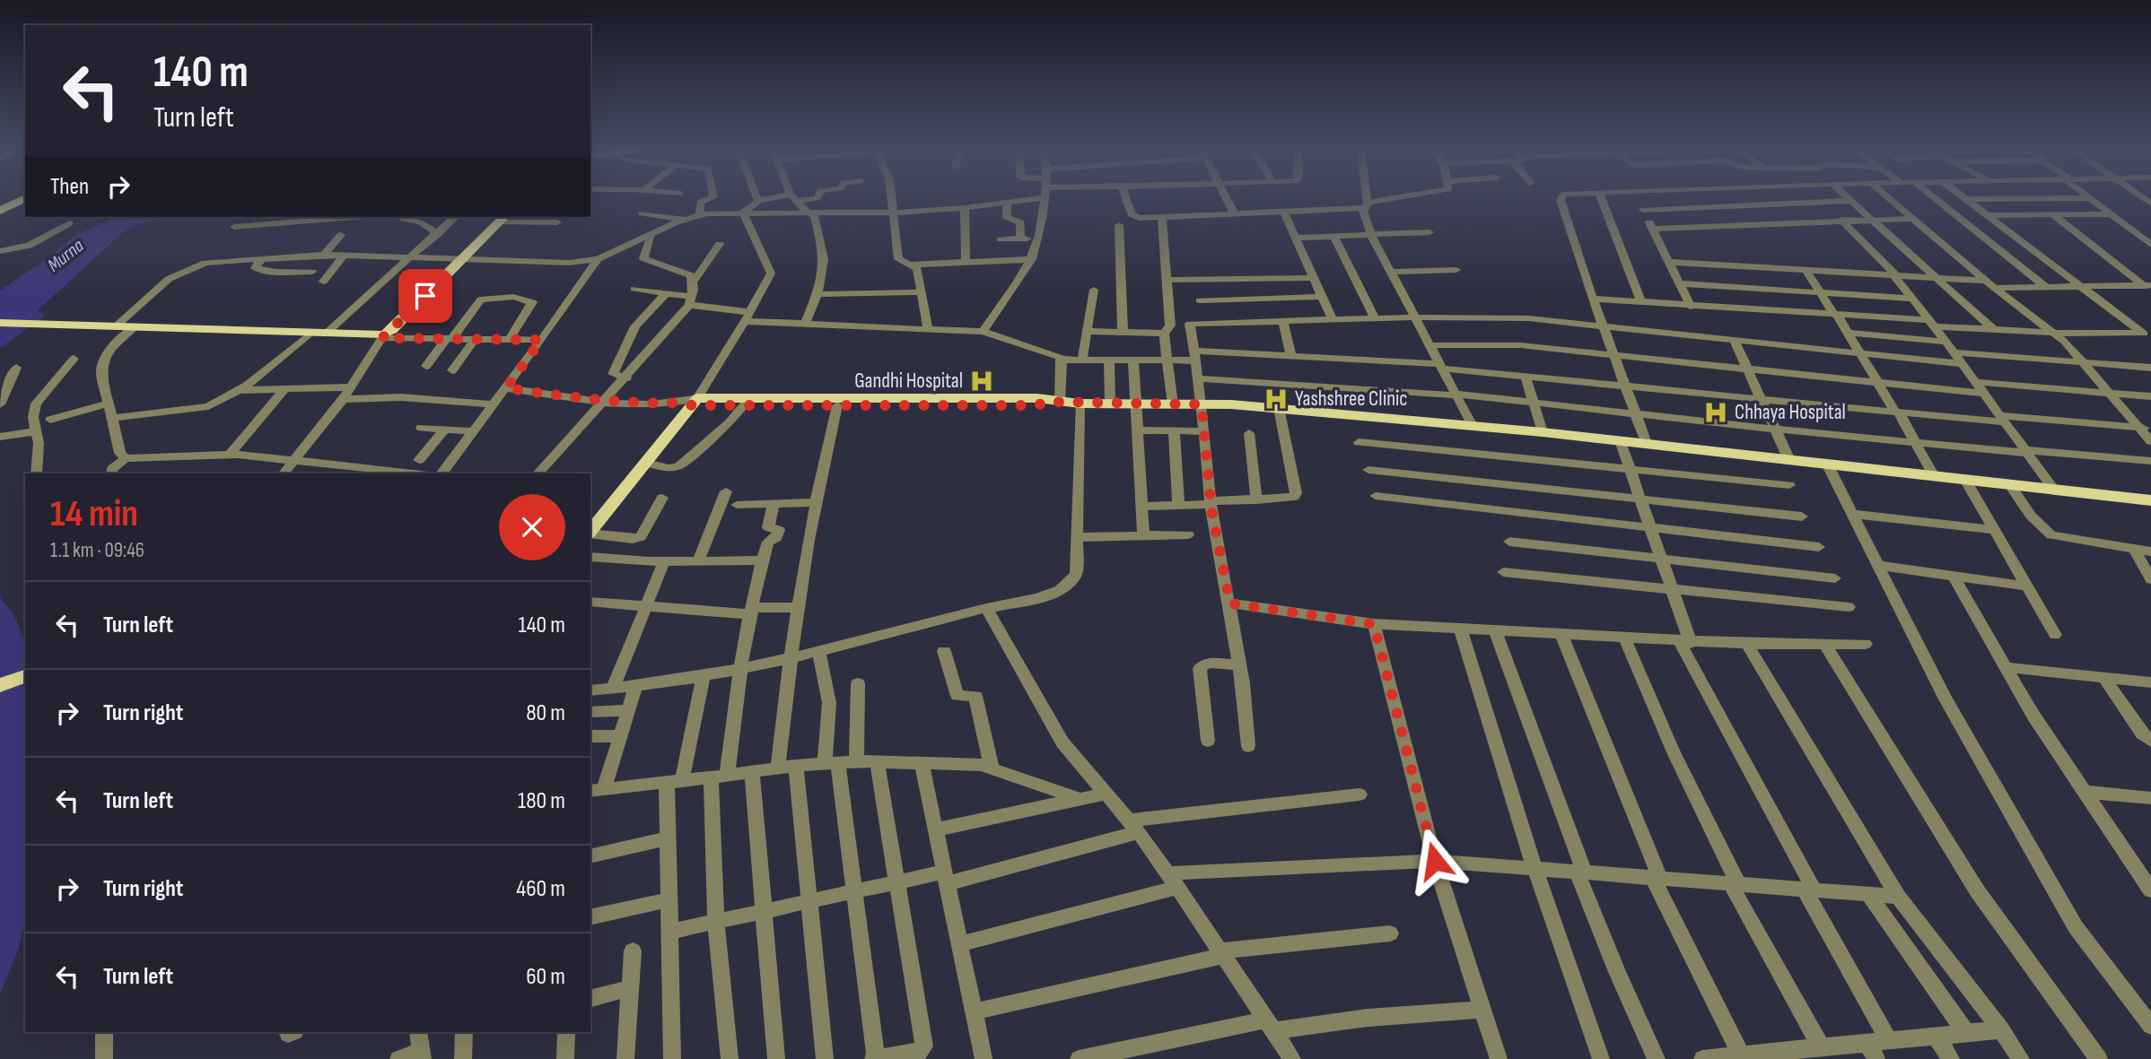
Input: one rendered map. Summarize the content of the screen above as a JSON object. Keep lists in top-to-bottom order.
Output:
{
  "water": ["Murna"],
  "places": {
    "hospital": ["Gandhi Hospital", "Yashshree Clinic", "Chhaya Hospital"]
  },
  "page": {
    "turn": ["140 m", "Turn left"],
    "then": "Then",
    "heading": ["14 min", "1.1 km · 09:46"],
    "list": [
      {
        "name": "Turn left",
        "value": "140 m"
      },
      {
        "name": "Turn right",
        "value": "80 m"
      },
      {
        "name": "Turn left",
        "value": "180 m"
      },
      {
        "name": "Turn right",
        "value": "460 m"
      },
      {
        "name": "Turn left",
        "value": "60 m"
      }
    ]
  }
}
